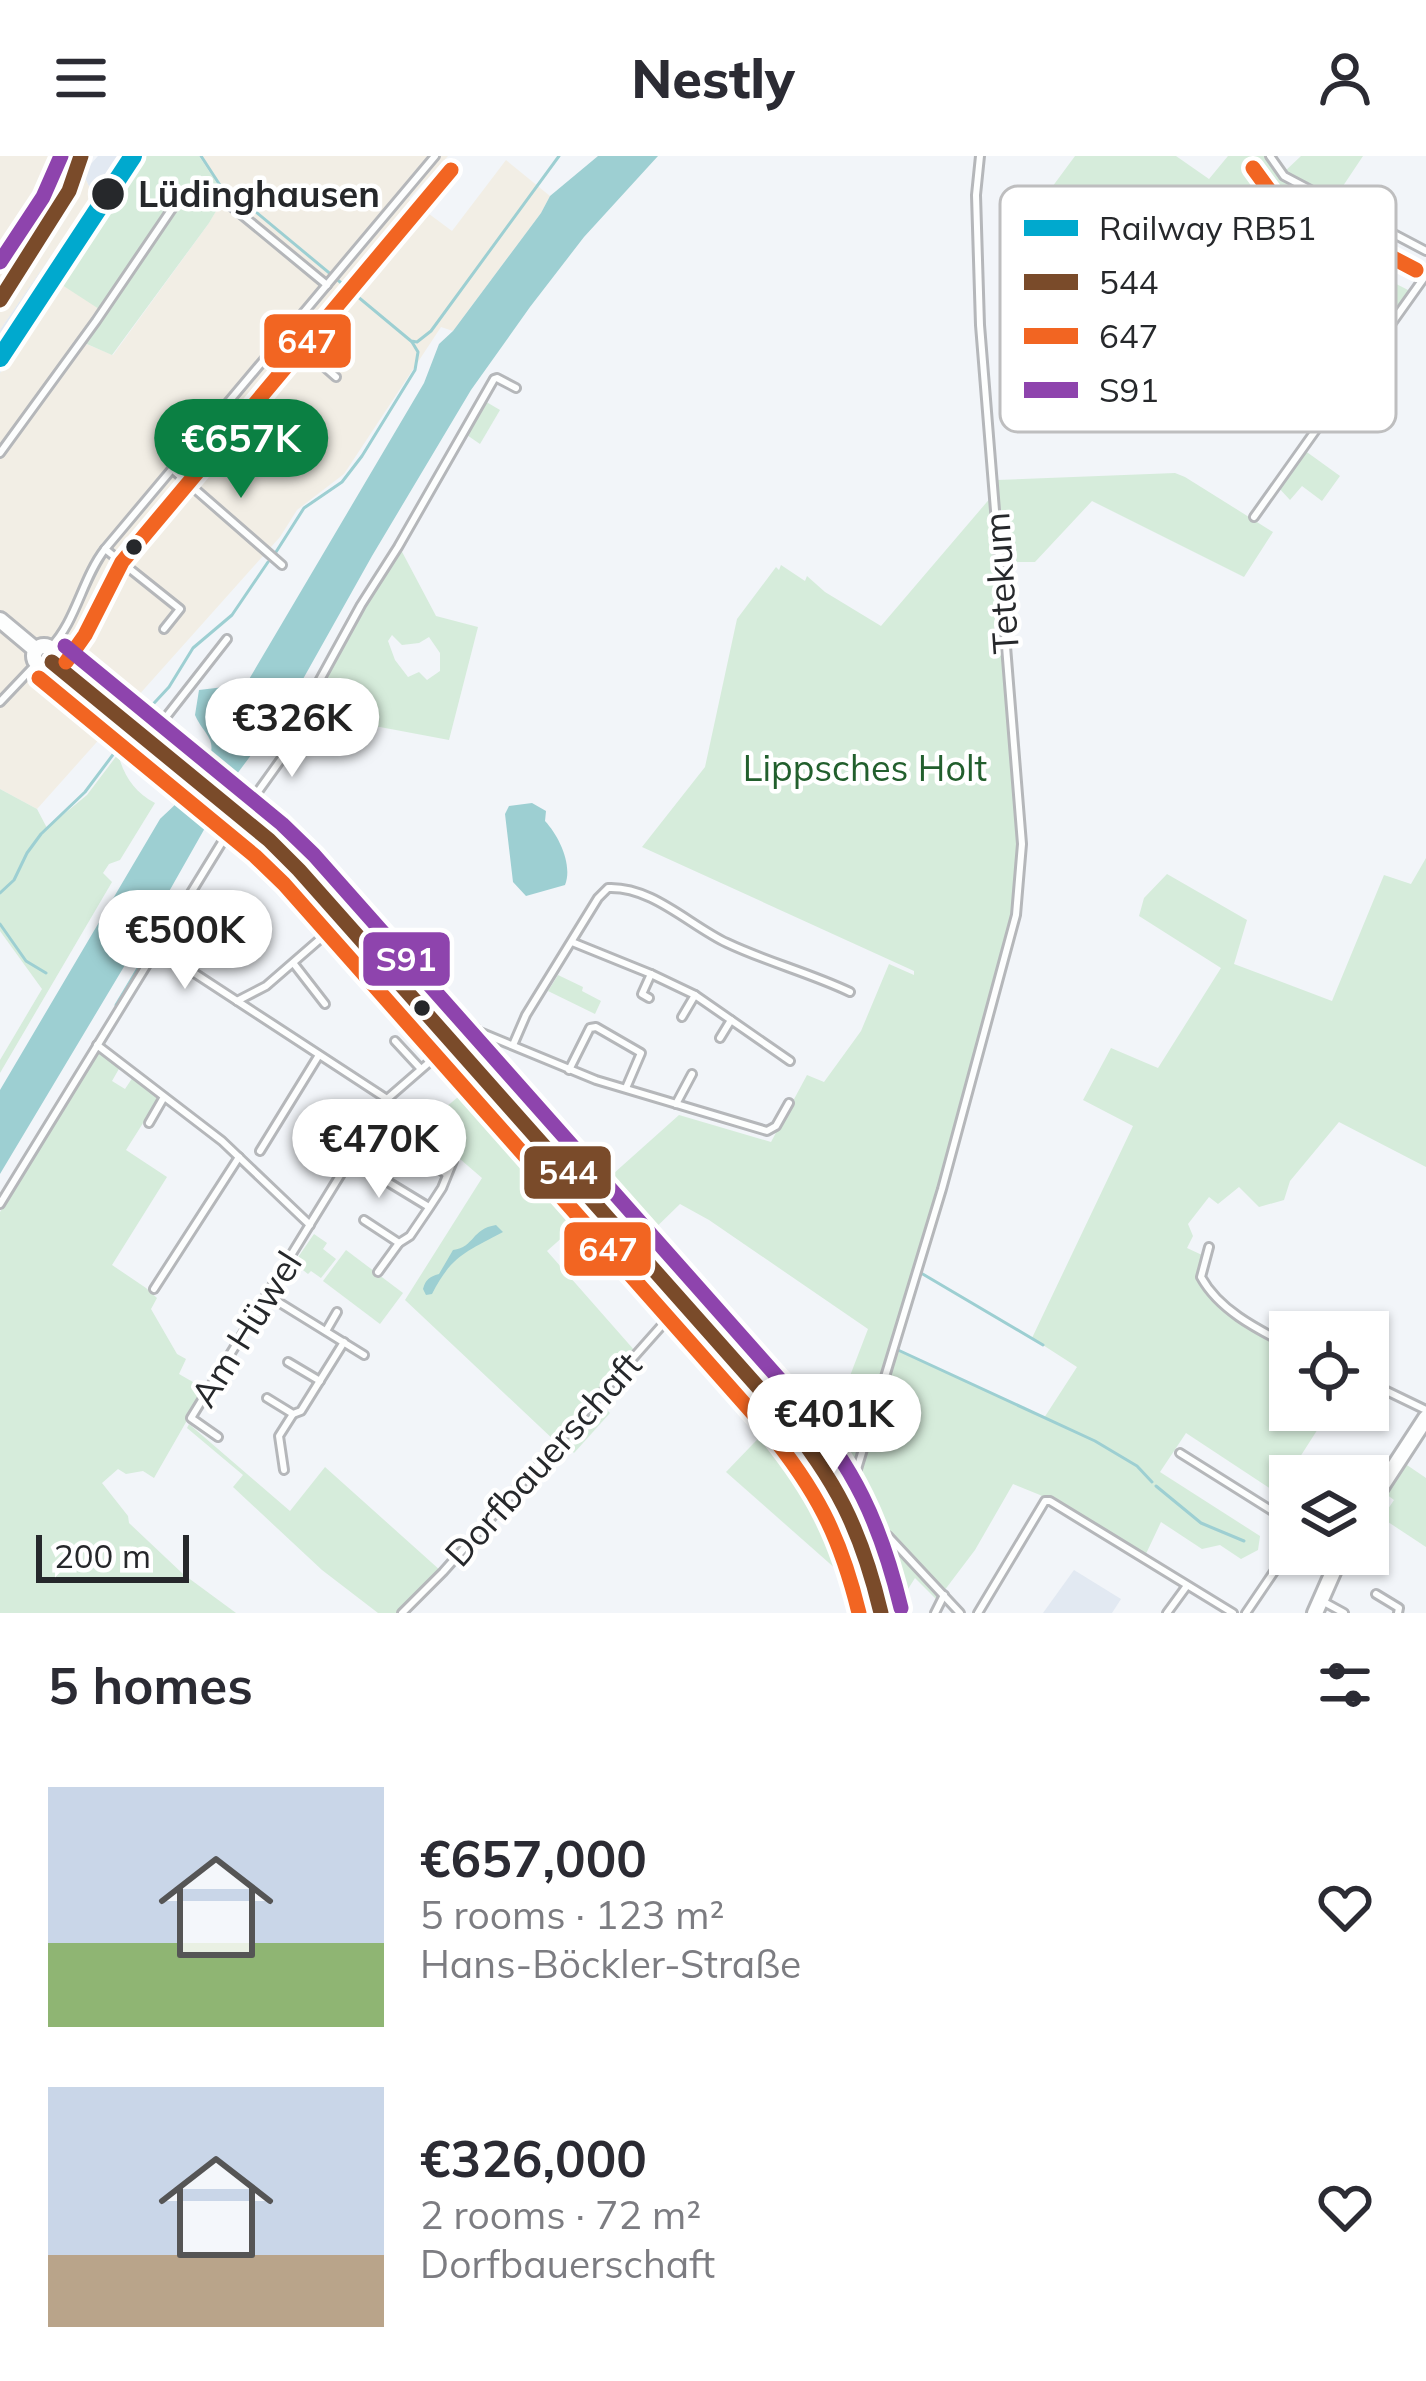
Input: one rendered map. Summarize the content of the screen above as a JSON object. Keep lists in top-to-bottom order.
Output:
{
  "streets": {
    "street": ["Tetekum", "Am Hüwel", "Dorfbauerschaft"]
  },
  "parks": ["Lippsches Holt"],
  "places": ["Lüdinghausen"],
  "lines": [
    "rail line RB51",
    "transit line 544",
    "transit line S91",
    "transit line 647"
  ],
  "legend": [
    "Railway RB51",
    "544",
    "647",
    "S91"
  ],
  "scale_bar": "200 m",
  "page": {
    "header": "Nestly",
    "price": [
      "€657K",
      "€326K",
      "€500K",
      "€470K",
      "€401K"
    ],
    "scale": "200 m",
    "heading": "5 homes",
    "list": [
      {
        "name": "€657,000",
        "note": "5 rooms · 123 m² · Hans-Böckler-Straße"
      },
      {
        "name": "€326,000",
        "note": "2 rooms · 72 m² · Dorfbauerschaft"
      }
    ]
  }
}
